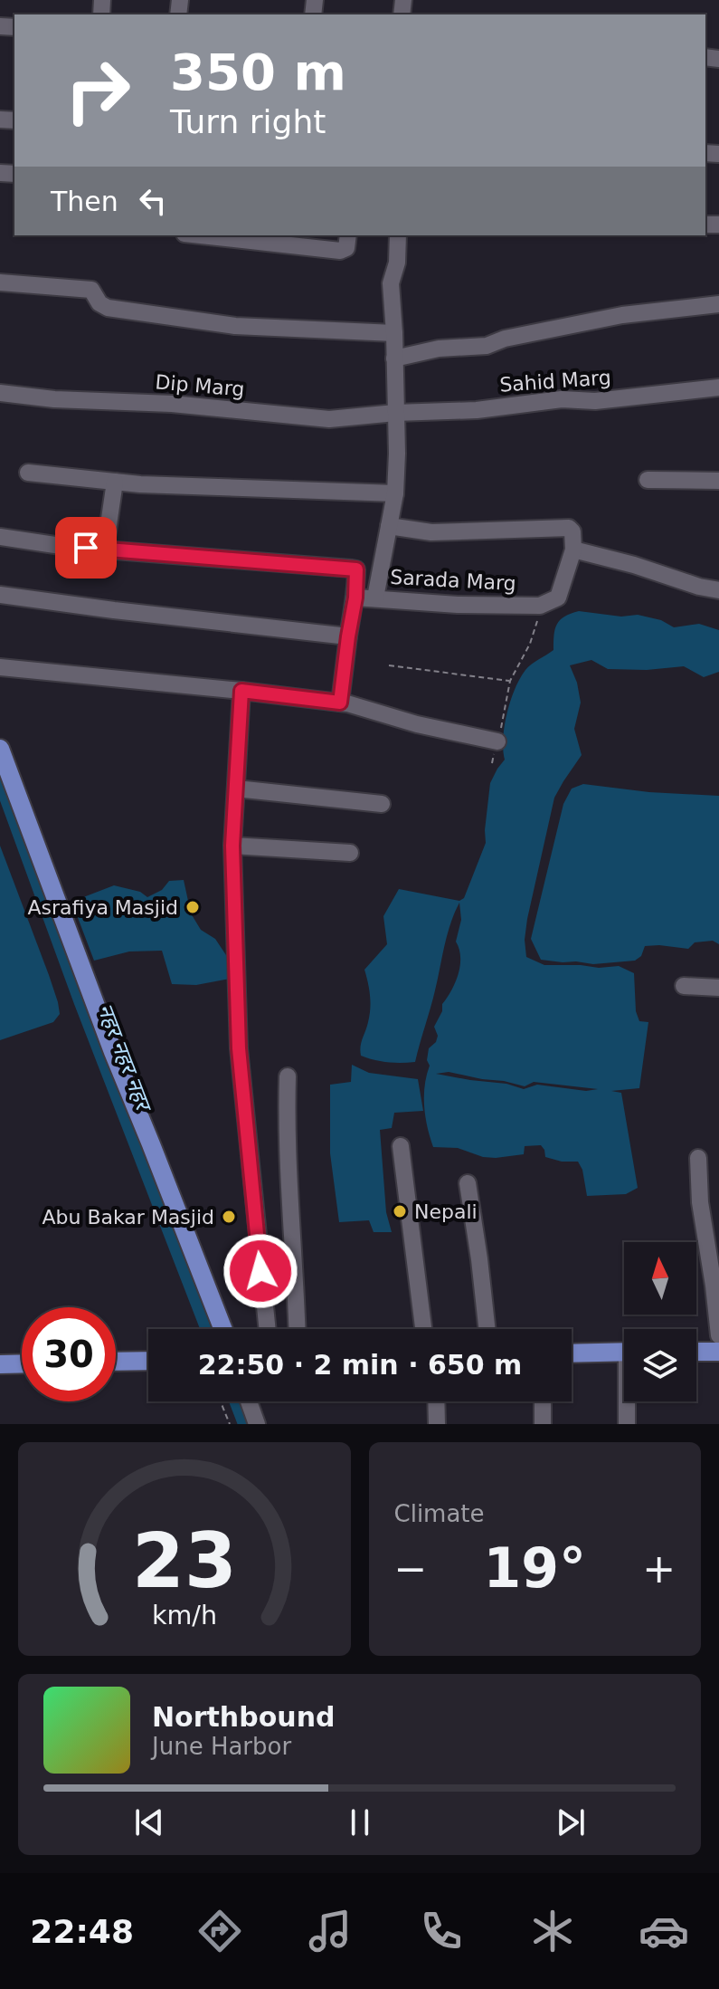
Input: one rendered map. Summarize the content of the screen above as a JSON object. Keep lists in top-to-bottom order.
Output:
{
  "streets": {
    "street": ["Sahid Marg", "Dip Marg", "Sarada Marg"]
  },
  "crossings": [
    ["Sahid Marg", "Dip Marg"]
  ],
  "water": ["नहर नहर नहर"],
  "places": ["Asrafiya Masjid", "Nepali", "Abu Bakar Masjid"],
  "north": "top",
  "page": {
    "turn": ["350 m", "Turn right"],
    "then": "Then",
    "limit": "30",
    "trip": "22:50 · 2 min · 650 m",
    "tile": "Climate",
    "heat": ["−", "19°", "+"],
    "song": ["Northbound", "June Harbor"],
    "tabs": "22:48",
    "gauge": ["23", "km/h"]
  }
}
